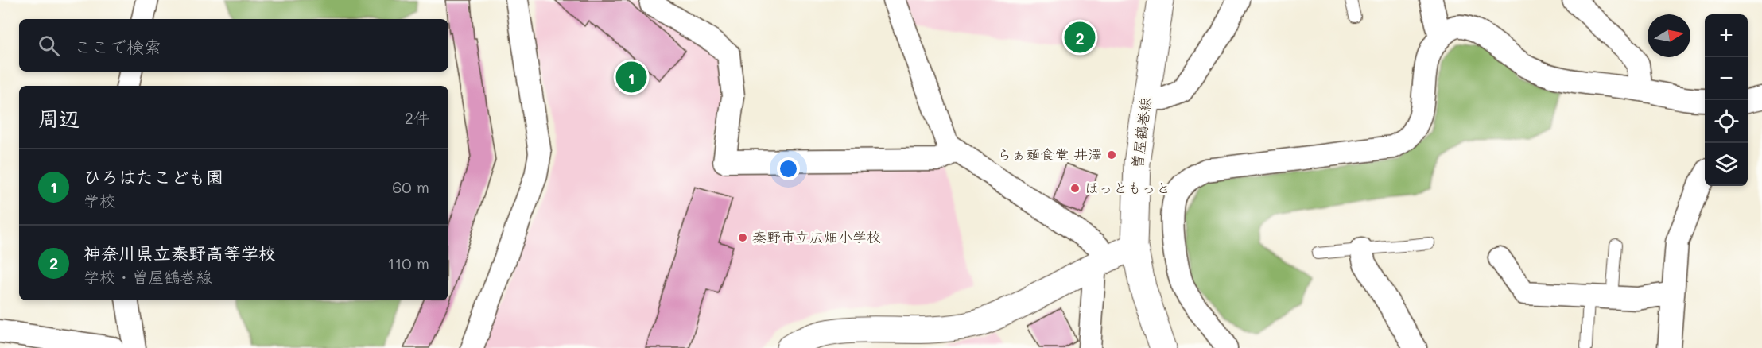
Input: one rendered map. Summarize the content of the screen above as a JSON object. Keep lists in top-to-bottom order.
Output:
{
  "streets": {
    "main road": ["曽屋鶴巻線"]
  },
  "places": ["らぁ麺食堂 井澤", "ほっともっと", "秦野市立広畑小学校"],
  "north": "right",
  "page": {
    "map_buttons": ["+", "−"],
    "search": "ここで検索",
    "pins": ["2", "1"],
    "heading": ["周辺", "2件"],
    "list": [
      {
        "mark": "1",
        "name": "ひろはたこども園",
        "note": "学校",
        "value": "60 m"
      },
      {
        "mark": "2",
        "name": "神奈川県立秦野高等学校",
        "note": "学校 · 曽屋鶴巻線",
        "value": "110 m"
      }
    ]
  }
}
